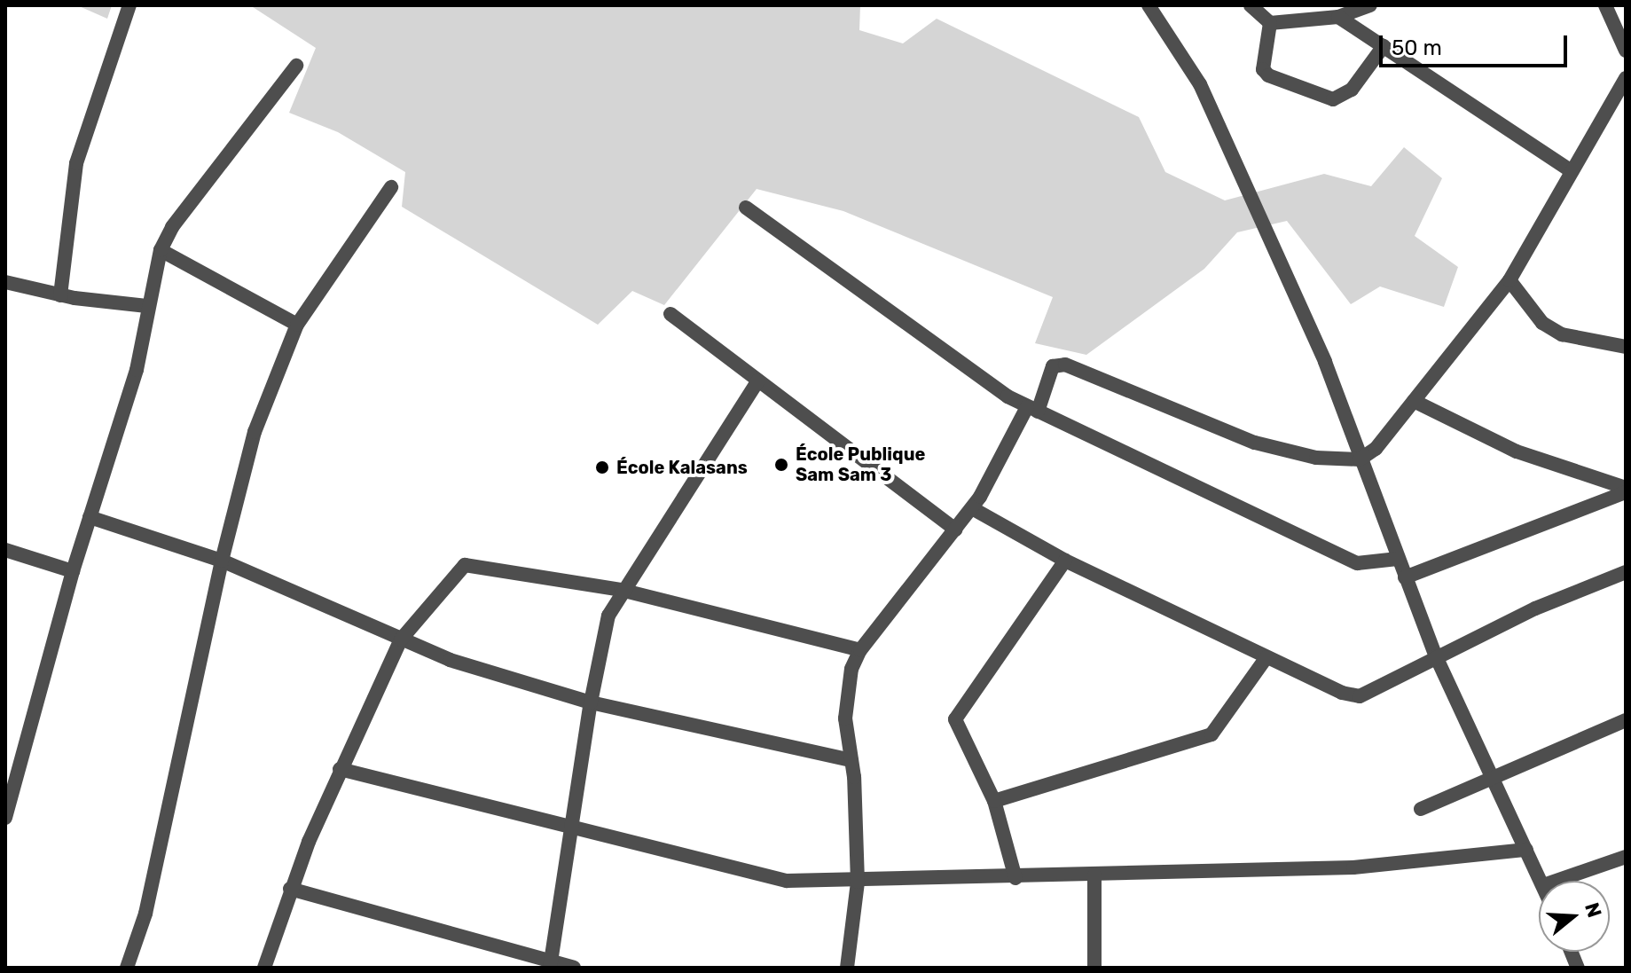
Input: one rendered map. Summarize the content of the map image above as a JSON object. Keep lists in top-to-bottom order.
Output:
{
  "places": ["École Publique Sam Sam 3", "École Kalasans"],
  "scale_bar": "50 m",
  "north": "right"
}
